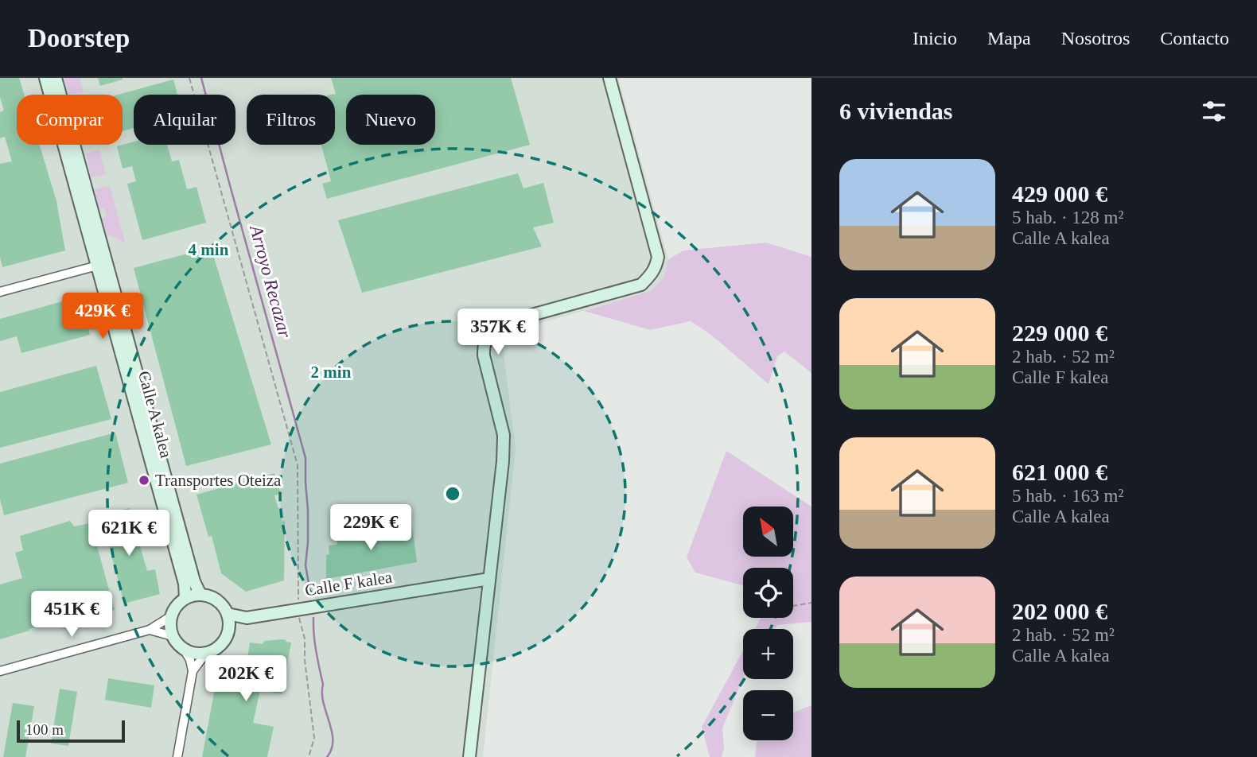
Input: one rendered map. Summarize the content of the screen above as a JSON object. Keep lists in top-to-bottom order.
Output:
{
  "streets": {
    "street": ["Calle A kalea", "Calle F kalea"]
  },
  "crossings": [
    ["Calle A kalea", "Calle F kalea"]
  ],
  "water": ["Arroyo Recazar"],
  "places": ["Transportes Oteiza"],
  "scale_bar": "100 m",
  "north": "top left",
  "page": {
    "header": "Doorstep",
    "nav": [
      "Inicio",
      "Mapa",
      "Nosotros",
      "Contacto"
    ],
    "heading": "6 viviendas",
    "chip": [
      "Comprar",
      "Alquilar",
      "Filtros",
      "Nuevo"
    ],
    "list": [
      {
        "name": "429 000 €",
        "note": "5 hab. · 128 m² · Calle A kalea"
      },
      {
        "name": "229 000 €",
        "note": "2 hab. · 52 m² · Calle F kalea"
      },
      {
        "name": "621 000 €",
        "note": "5 hab. · 163 m² · Calle A kalea"
      },
      {
        "name": "202 000 €",
        "note": "2 hab. · 52 m² · Calle A kalea"
      }
    ],
    "price": [
      "429K €",
      "357K €",
      "229K €",
      "621K €",
      "451K €",
      "202K €"
    ],
    "map_buttons": ["+", "−"],
    "scale": "100 m"
  },
  "rings": ["4 min", "2 min"]
}
